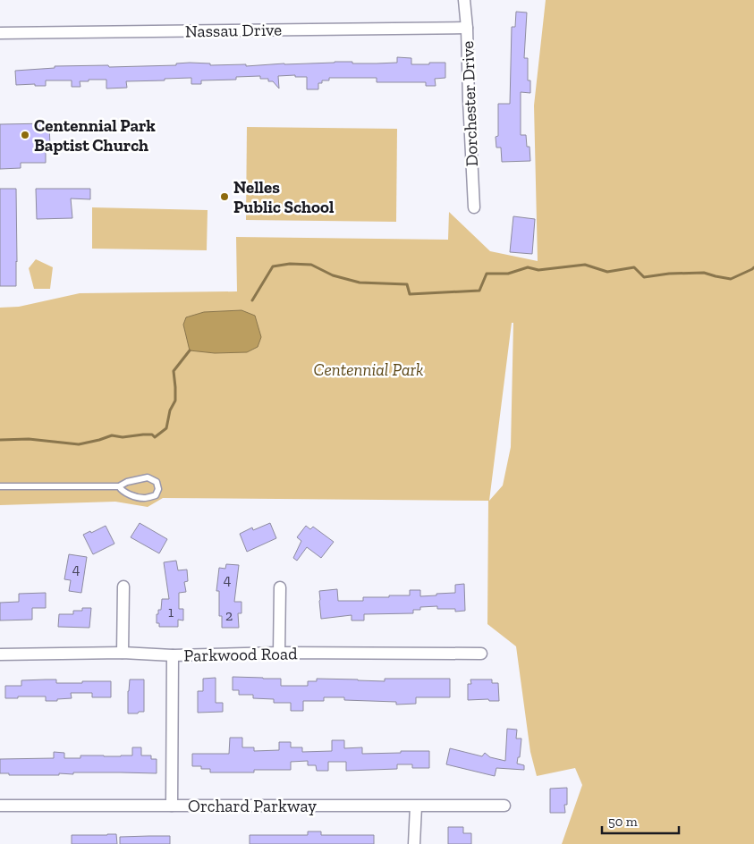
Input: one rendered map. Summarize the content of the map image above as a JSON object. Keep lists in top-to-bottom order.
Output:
{
  "streets": {
    "street": [
      "Nassau Drive",
      "Dorchester Drive",
      "Parkwood Road",
      "Orchard Parkway"
    ]
  },
  "crossings": [
    ["Nassau Drive", "Dorchester Drive"]
  ],
  "parks": ["Centennial Park"],
  "places": ["Centennial Park Baptist Church", "Nelles Public School"],
  "house_numbers": [
    "4",
    "4",
    "1",
    "2"
  ],
  "scale_bar": "50 m"
}
